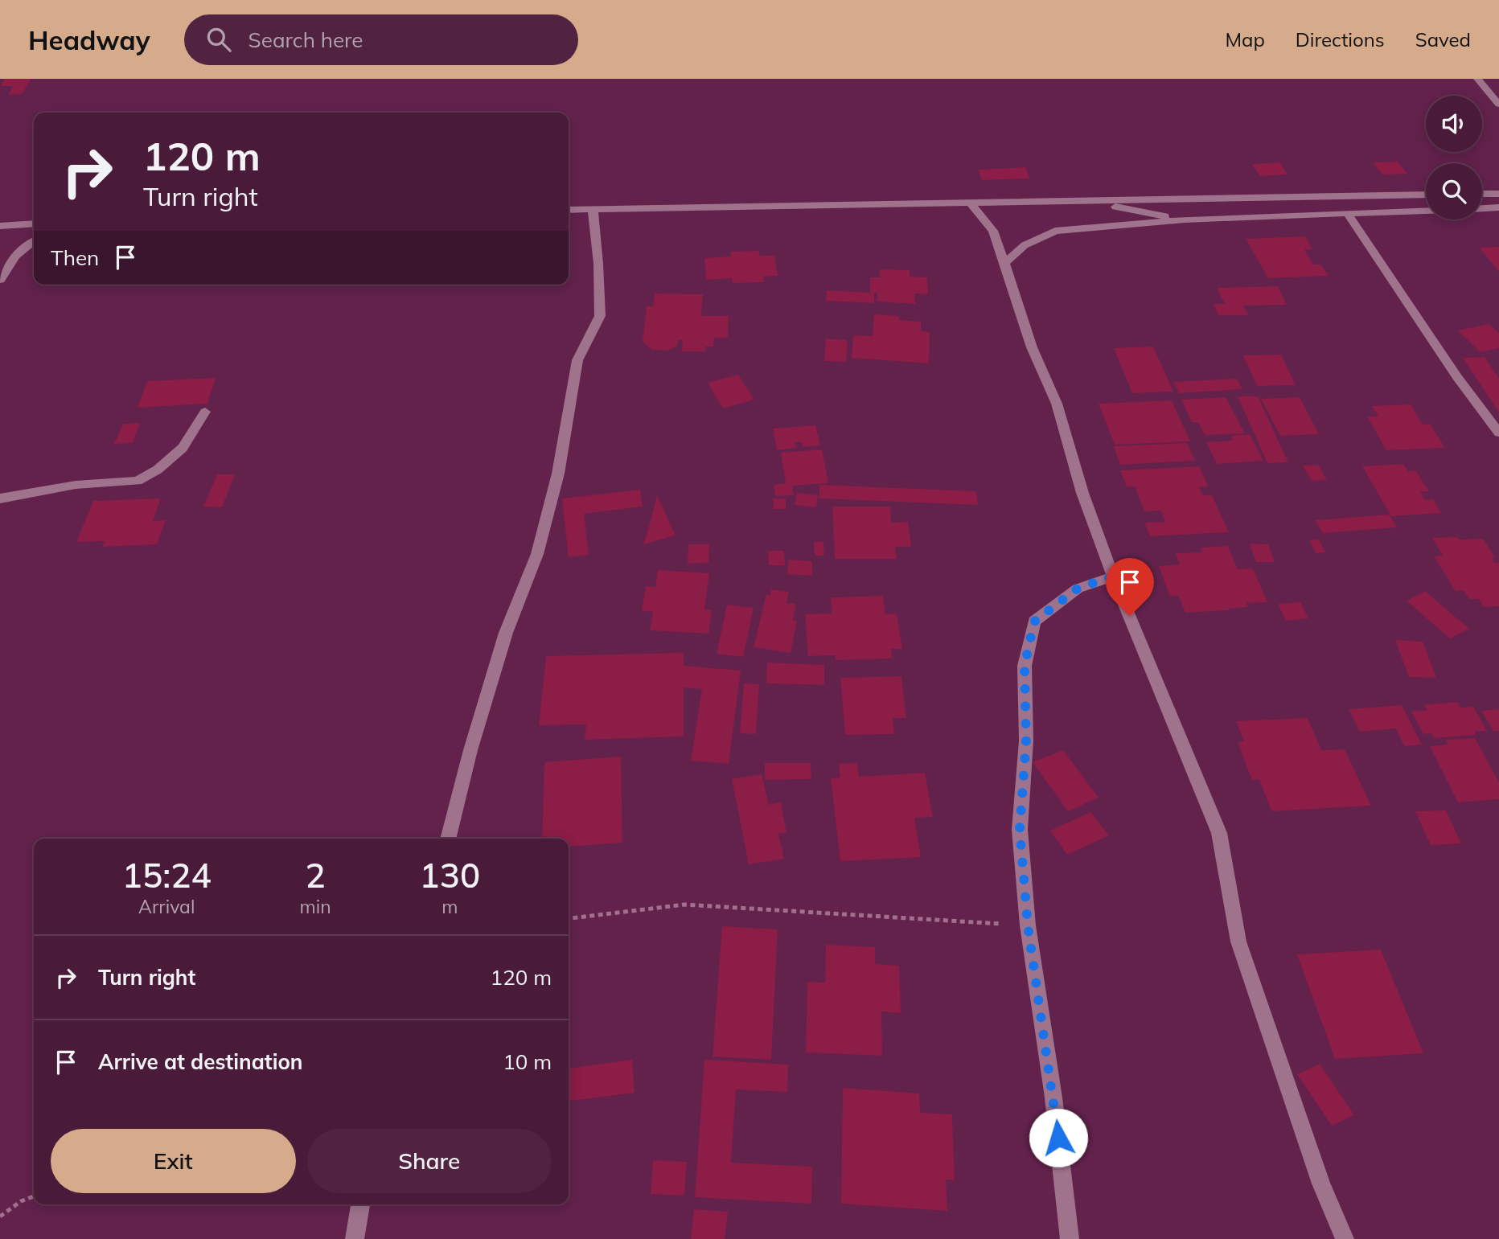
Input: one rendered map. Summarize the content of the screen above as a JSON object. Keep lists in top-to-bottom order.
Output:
{
  "page": {
    "header": "Headway",
    "search": "Search here",
    "nav": ["Map", "Directions", "Saved"],
    "turn": ["120 m", "Turn right"],
    "then": "Then",
    "eta": [
      "15:24",
      "Arrival",
      "2",
      "min",
      "130",
      "m"
    ],
    "list": [
      {
        "name": "Turn right",
        "value": "120 m"
      },
      {
        "name": "Arrive at destination",
        "value": "10 m"
      }
    ],
    "buttons": ["Exit", "Share"]
  }
}
